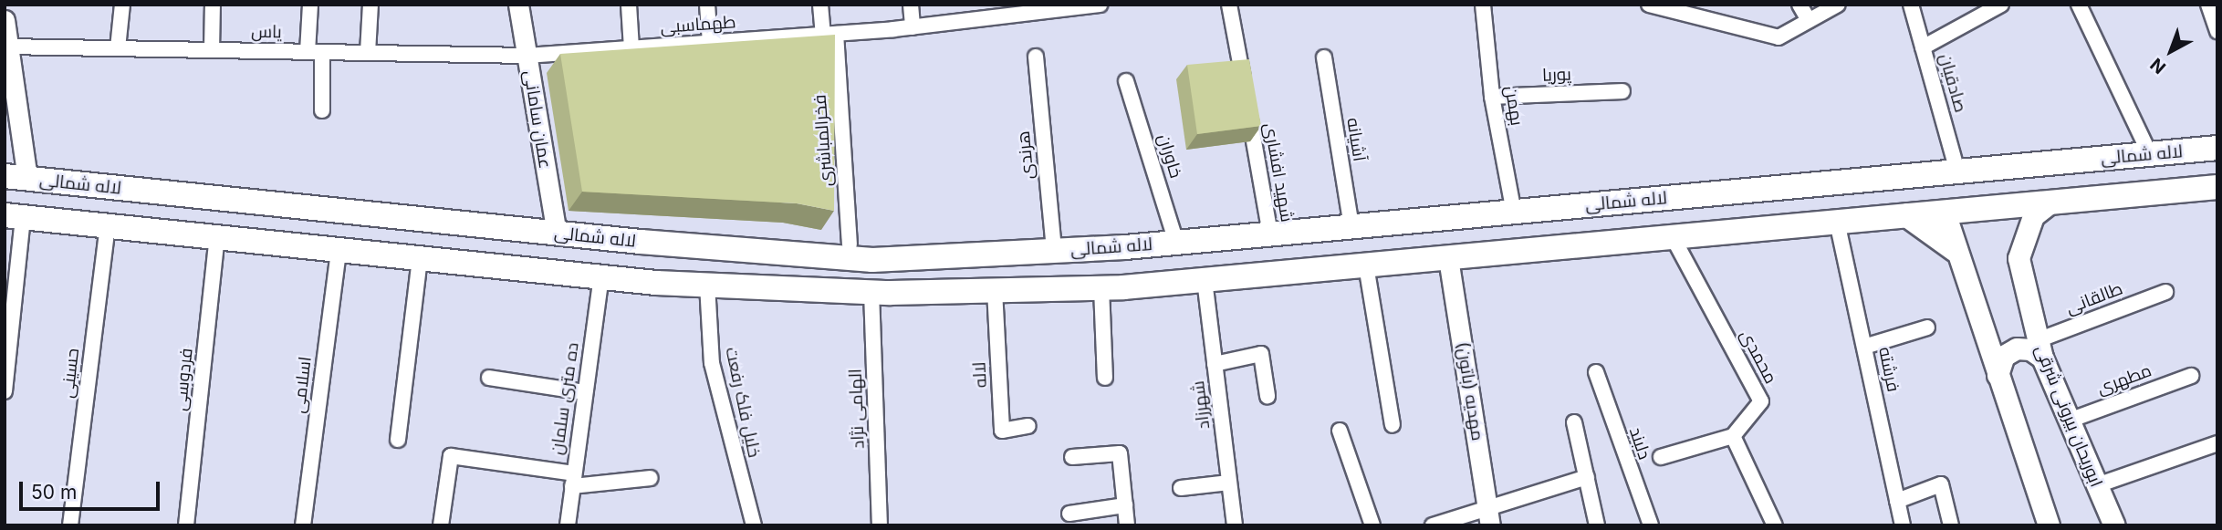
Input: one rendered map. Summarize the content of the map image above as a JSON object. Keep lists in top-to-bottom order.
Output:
{
  "streets": {
    "main road": ["لاله شمالی", "ابوریحان بیرونی شرقی"],
    "street": [
      "طهماسبی",
      "یاس",
      "پوریا",
      "صادقیان",
      "بهمن",
      "عمان سامانی",
      "آشیانه",
      "فخرالمباشری",
      "هرندی",
      "خاوران",
      "شهید افشاری",
      "طالقانی",
      "محمدی",
      "فرشته",
      "حسینی",
      "لاله",
      "فردوسی",
      "مطهری",
      "اسلامی",
      "مهدیه (باتون)",
      "ده متری سلمان",
      "خلیل فلک رفعت",
      "شهرزاد",
      "الهامی نژاد",
      "دلبند"
    ]
  },
  "crossings": [
    ["طهماسبی", "یاس"],
    ["طهماسبی", "عمان سامانی"],
    ["طهماسبی", "فخرالمباشری"],
    ["یاس", "عمان سامانی"],
    ["پوریا", "بهمن"],
    ["صادقیان", "لاله شمالی"],
    ["بهمن", "لاله شمالی"],
    ["عمان سامانی", "لاله شمالی"],
    ["آشیانه", "لاله شمالی"],
    ["هرندی", "لاله شمالی"],
    ["لاله شمالی", "خاوران"],
    ["لاله شمالی", "شهید افشاری"],
    ["طالقانی", "ابوریحان بیرونی شرقی"],
    ["مطهری", "ابوریحان بیرونی شرقی"]
  ],
  "scale_bar": "50 m",
  "north": "bottom left"
}
